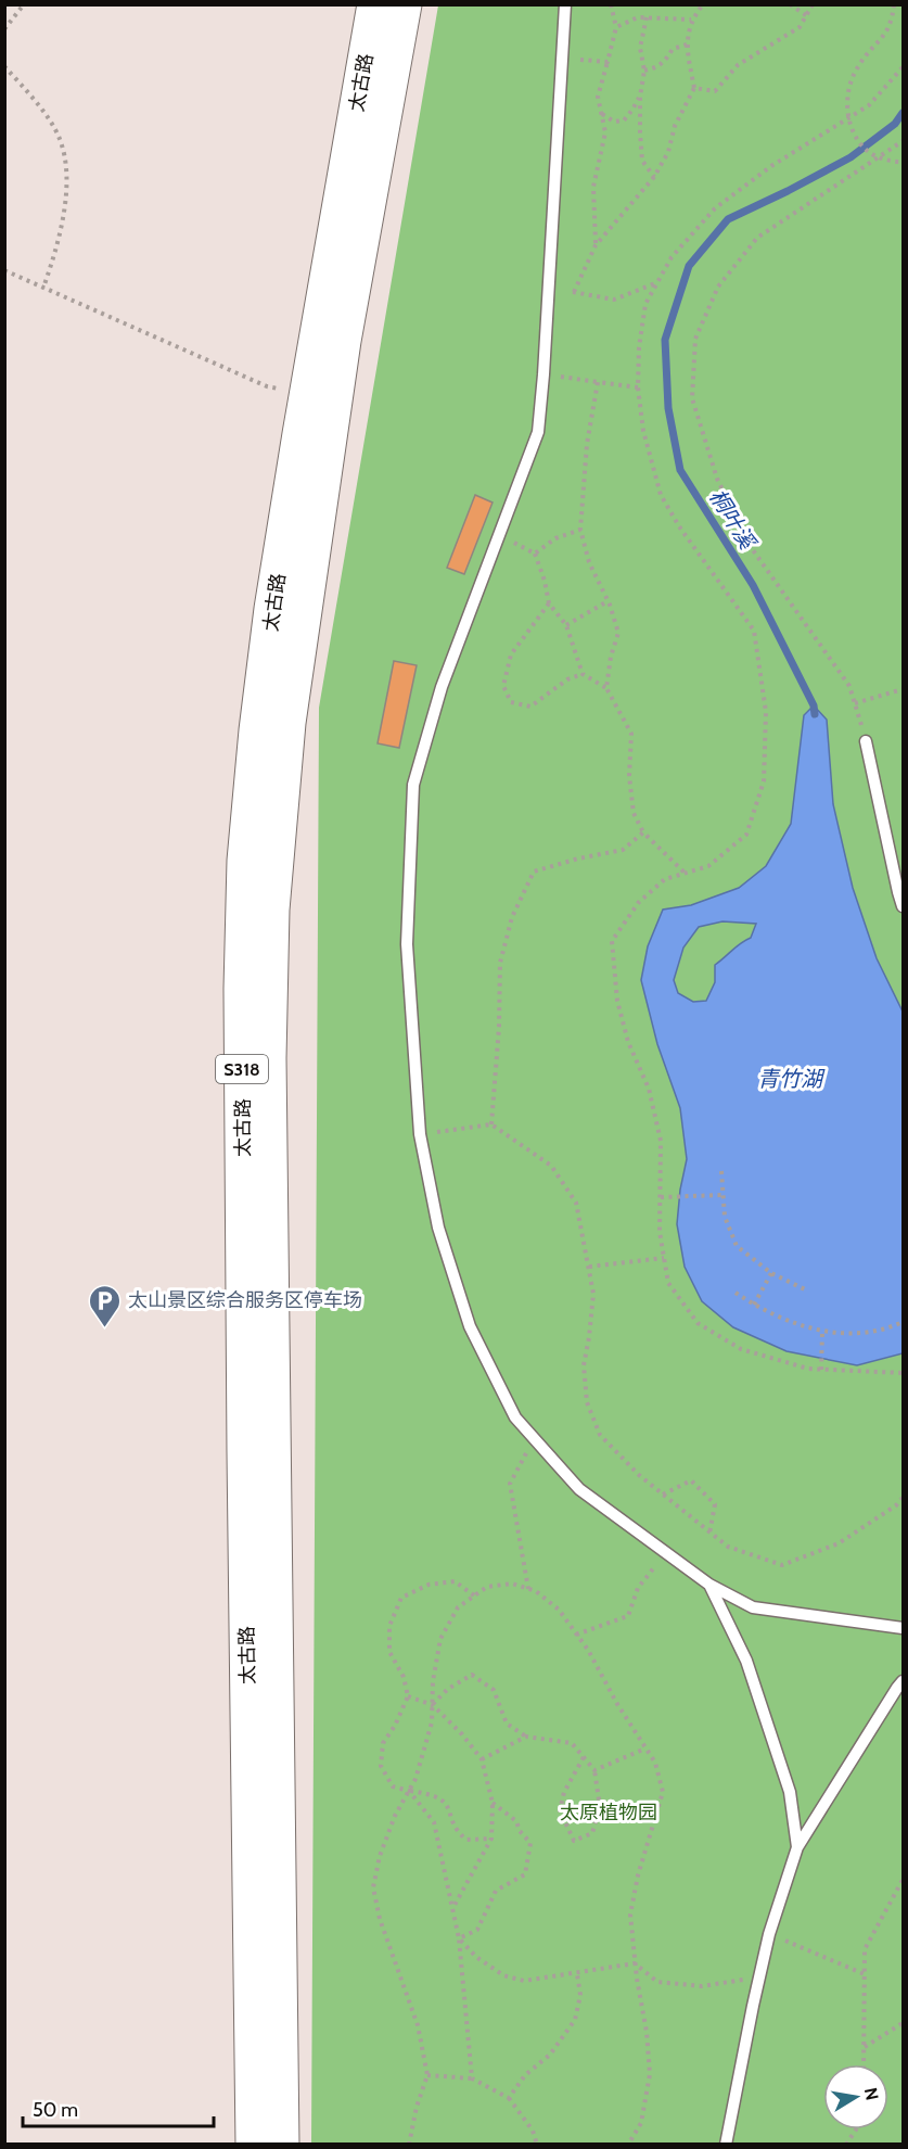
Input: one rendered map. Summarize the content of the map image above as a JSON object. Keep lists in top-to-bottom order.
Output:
{
  "streets": {
    "main road": ["太古路", "S318"]
  },
  "water": ["桐叶溪", "青竹湖"],
  "parks": ["太原植物园"],
  "places": {
    "parking": ["太山景区综合服务区停车场"]
  },
  "scale_bar": "50 m",
  "north": "right"
}
